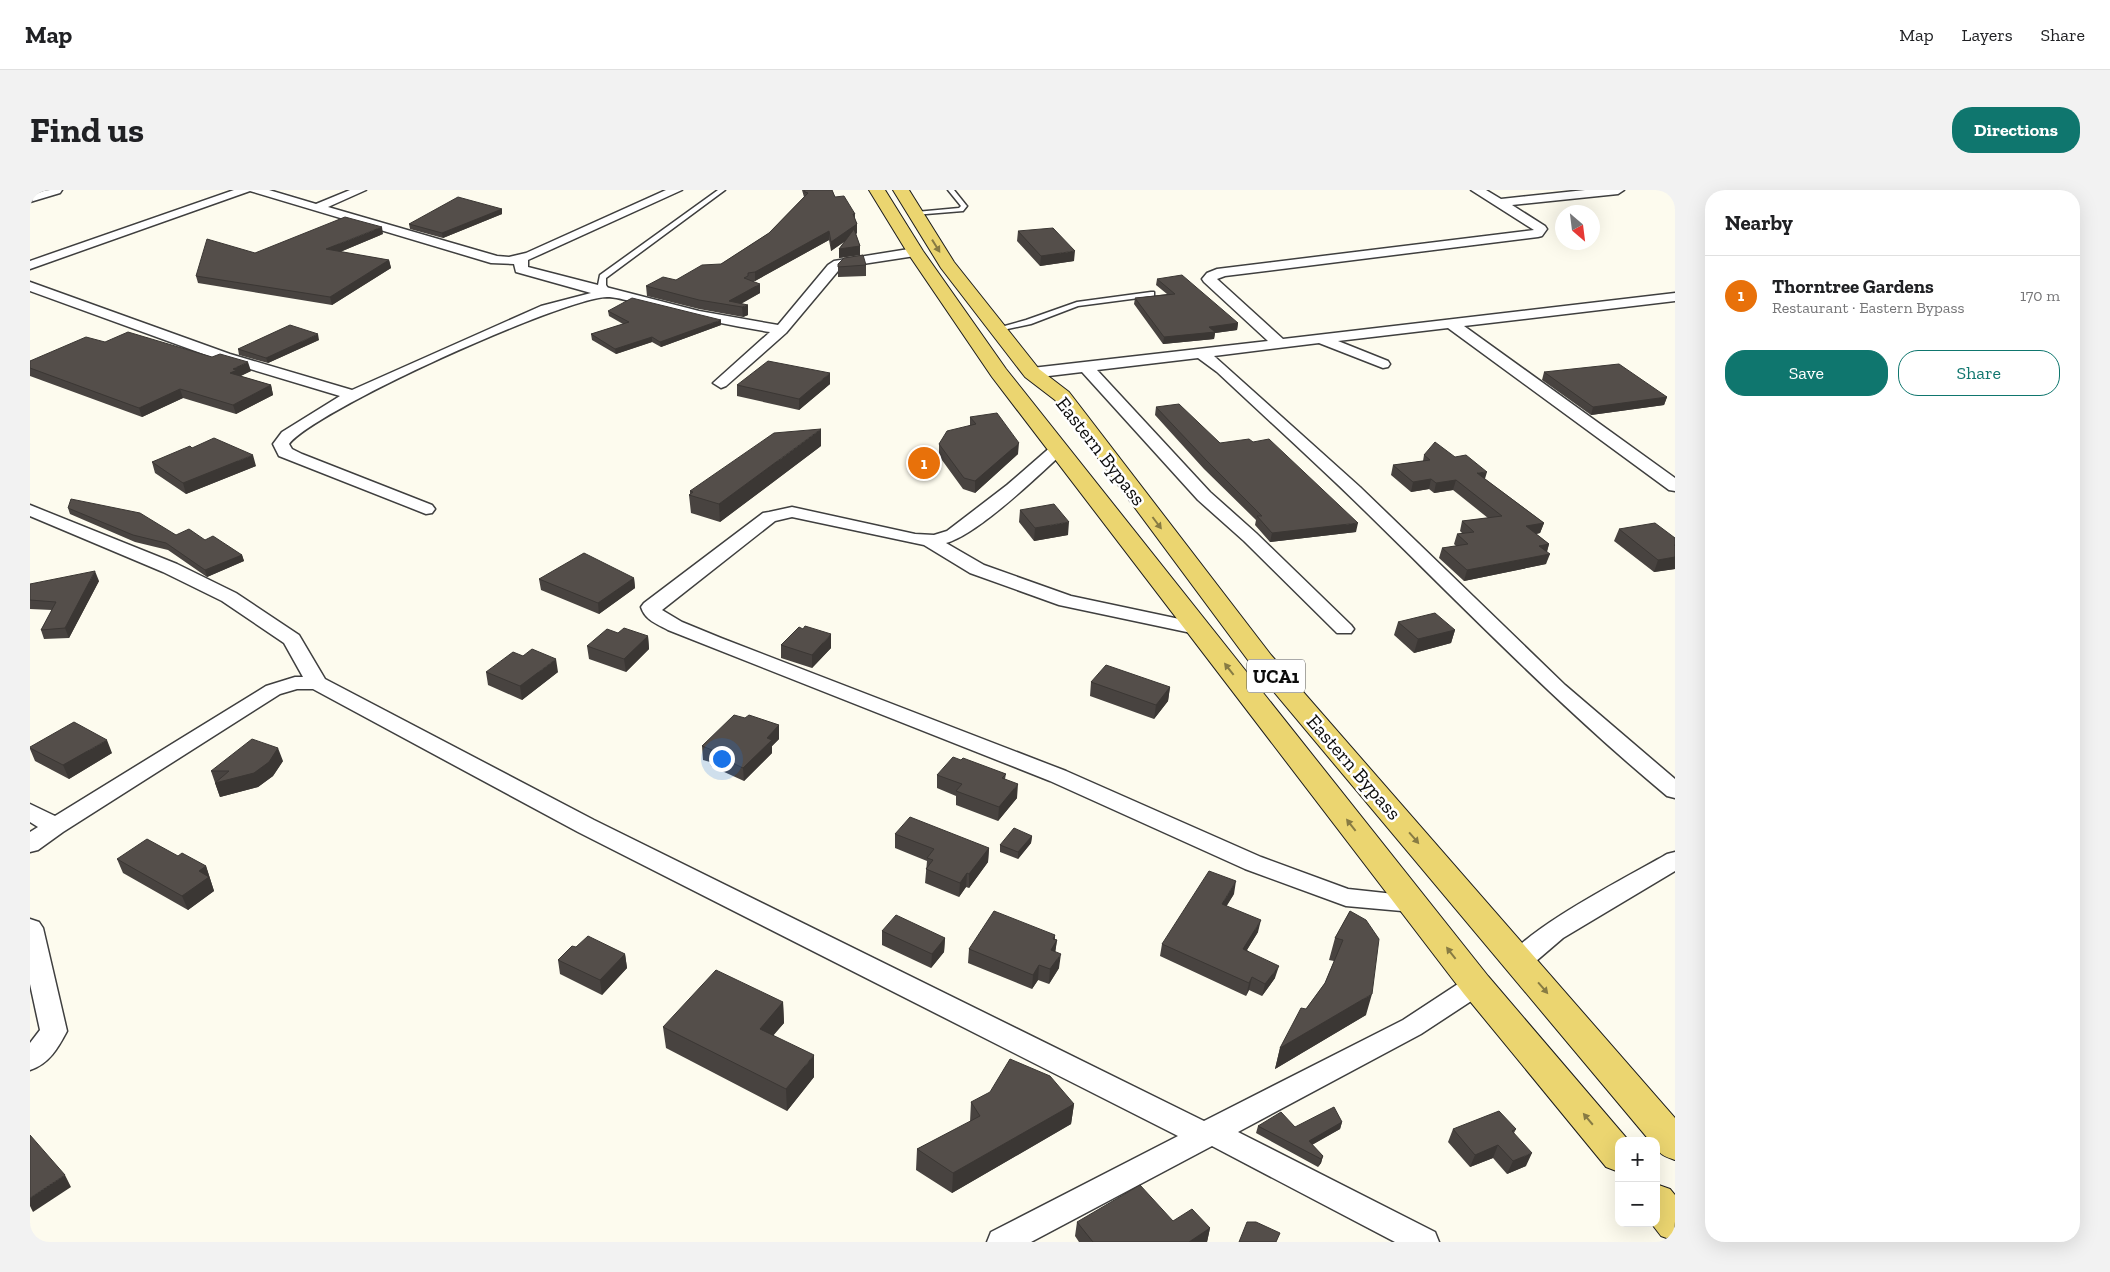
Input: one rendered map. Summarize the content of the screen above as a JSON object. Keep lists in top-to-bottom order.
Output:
{
  "streets": {
    "main road": ["Eastern Bypass", "UCA1"]
  },
  "north": "bottom right",
  "page": {
    "header": "Map",
    "nav": ["Map", "Layers", "Share"],
    "buttons": [
      "Directions",
      ["Save", "Share"]
    ],
    "title": "Find us",
    "heading": "Nearby",
    "list": [
      {
        "mark": "1",
        "name": "Thorntree Gardens",
        "note": "Restaurant · Eastern Bypass",
        "value": "170 m"
      }
    ],
    "pins": "1",
    "map_buttons": ["+", "−"]
  }
}
